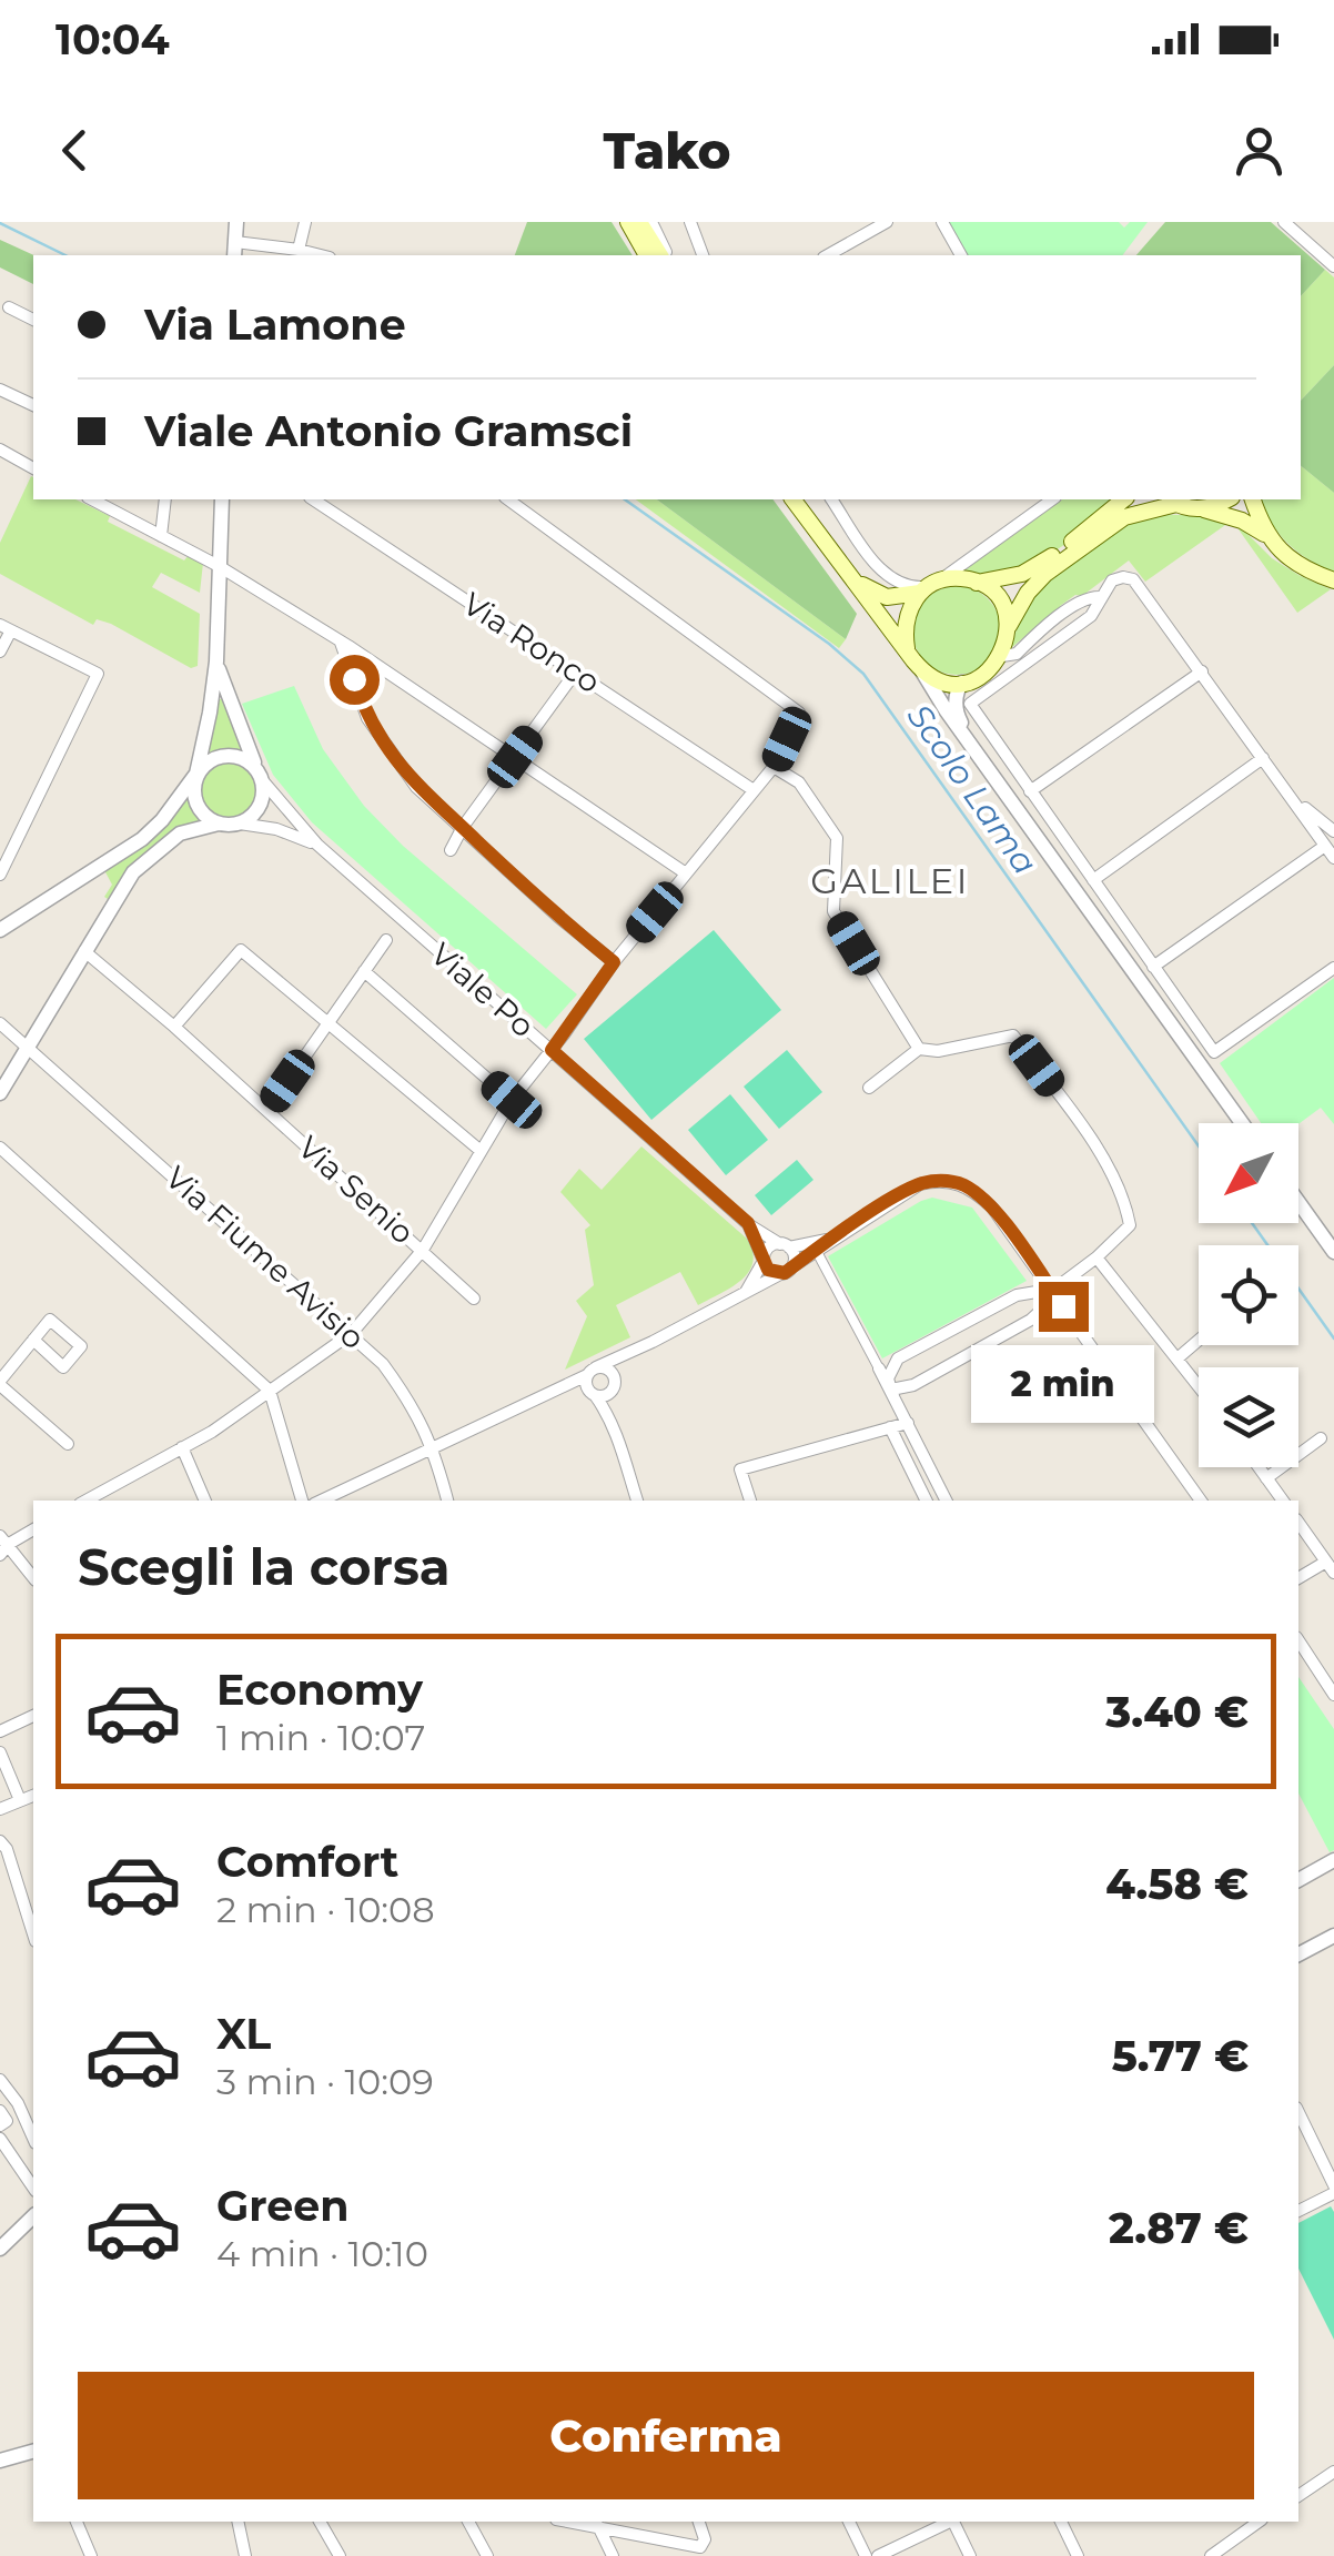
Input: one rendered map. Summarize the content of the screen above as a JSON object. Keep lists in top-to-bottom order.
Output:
{
  "streets": {
    "street": [
      "Via Ronco",
      "Viale Po",
      "Via Senio",
      "Via Fiume Avisio"
    ]
  },
  "districts": ["GALILEI"],
  "water": ["Scolo Lama"],
  "north": "bottom left",
  "page": {
    "status": "10:04",
    "header": "Tako",
    "banner": ["Via Lamone", "Viale Antonio Gramsci"],
    "bubble": "2 min",
    "heading": "Scegli la corsa",
    "list": [
      {
        "name": "Economy",
        "note": "1 min · 10:07",
        "value": "3.40 €"
      },
      {
        "name": "Comfort",
        "note": "2 min · 10:08",
        "value": "4.58 €"
      },
      {
        "name": "XL",
        "note": "3 min · 10:09",
        "value": "5.77 €"
      },
      {
        "name": "Green",
        "note": "4 min · 10:10",
        "value": "2.87 €"
      }
    ],
    "buttons": "Conferma"
  }
}
